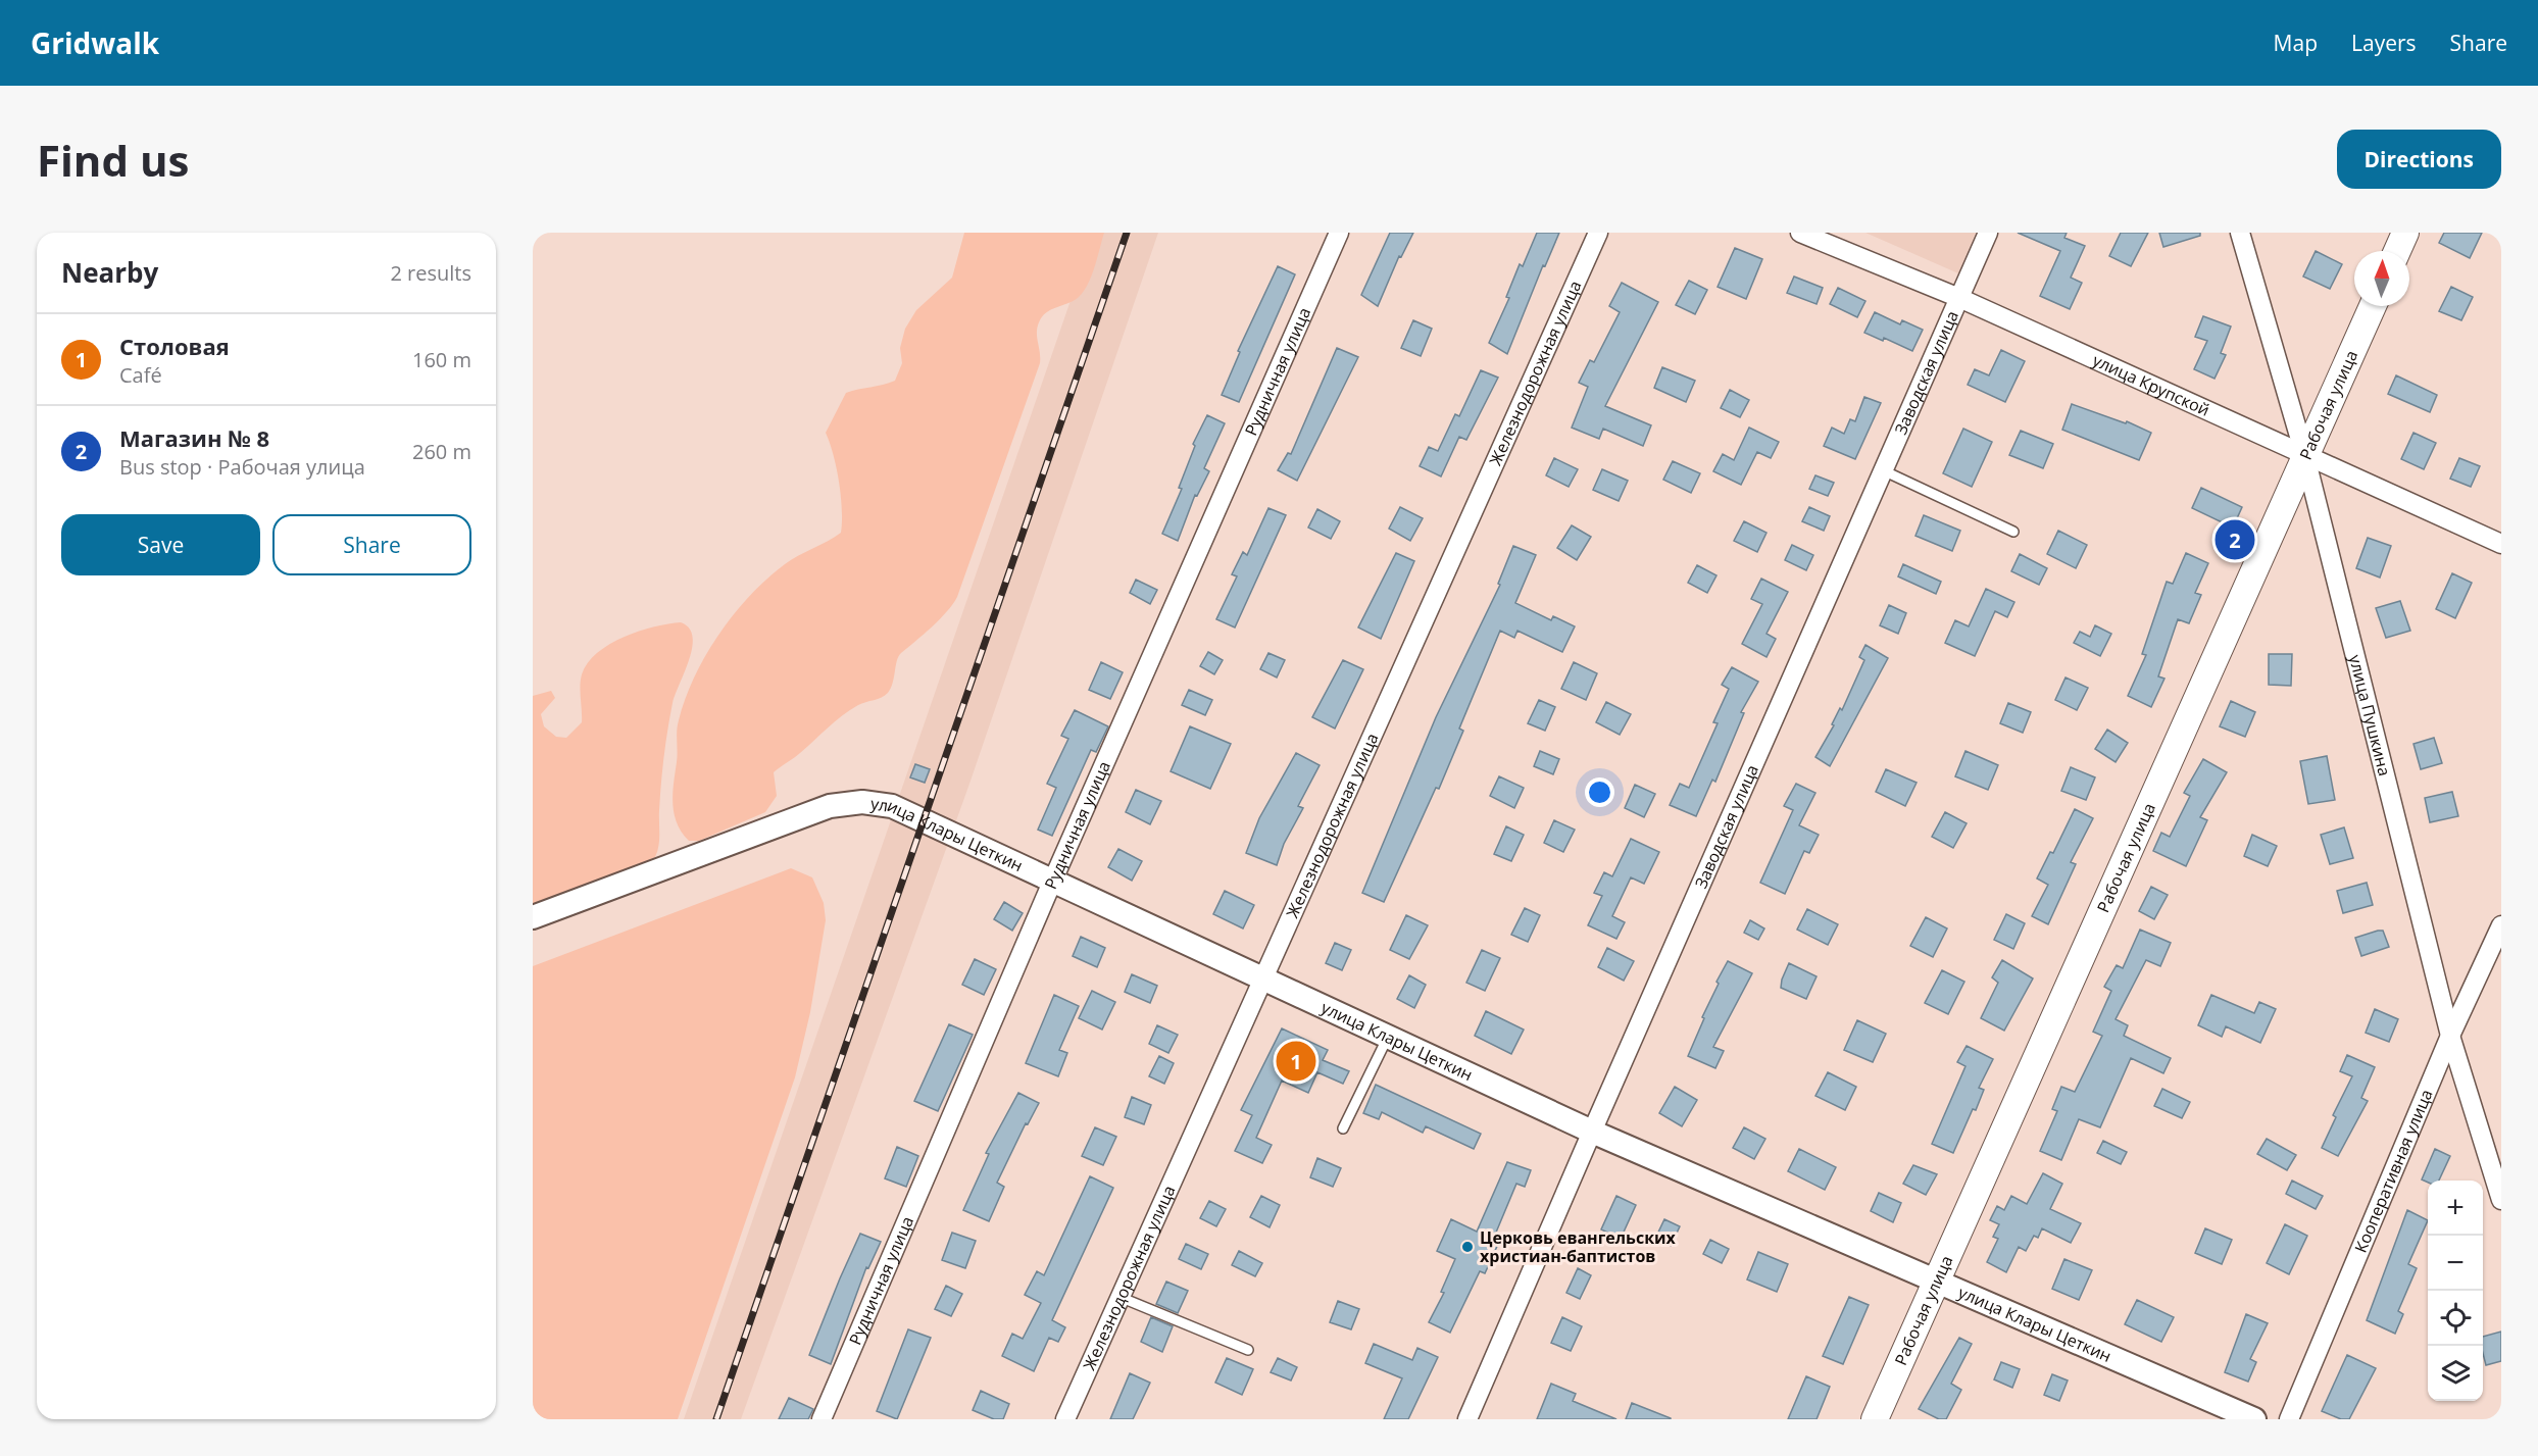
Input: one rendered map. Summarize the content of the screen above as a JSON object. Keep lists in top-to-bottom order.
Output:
{
  "streets": {
    "main road": ["Рабочая улица"],
    "street": [
      "Рудничная улица",
      "Заводская улица",
      "Железнодорожная улица",
      "улица Крупской",
      "улица Пушкина",
      "улица Клары Цеткин",
      "Кооперативная улица"
    ]
  },
  "crossings": [
    ["Рудничная улица", "улица Клары Цеткин"],
    ["Заводская улица", "улица Крупской"],
    ["Заводская улица", "улица Клары Цеткин"],
    ["Железнодорожная улица", "улица Клары Цеткин"],
    ["улица Крупской", "Рабочая улица"],
    ["улица Крупской", "улица Пушкина"],
    ["Рабочая улица", "улица Пушкина"],
    ["Рабочая улица", "улица Клары Цеткин"],
    ["улица Пушкина", "Кооперативная улица"]
  ],
  "places": ["Церковь евангельских христиан-баптистов"],
  "north": "top",
  "page": {
    "header": "Gridwalk",
    "nav": ["Map", "Layers", "Share"],
    "buttons": [
      "Directions",
      ["Save", "Share"]
    ],
    "title": "Find us",
    "heading": ["Nearby", "2 results"],
    "list": [
      {
        "mark": "1",
        "name": "Столовая",
        "note": "Café",
        "value": "160 m"
      },
      {
        "mark": "2",
        "name": "Магазин № 8",
        "note": "Bus stop · Рабочая улица",
        "value": "260 m"
      }
    ],
    "pins": ["2", "1"],
    "map_buttons": ["+", "−"]
  }
}
